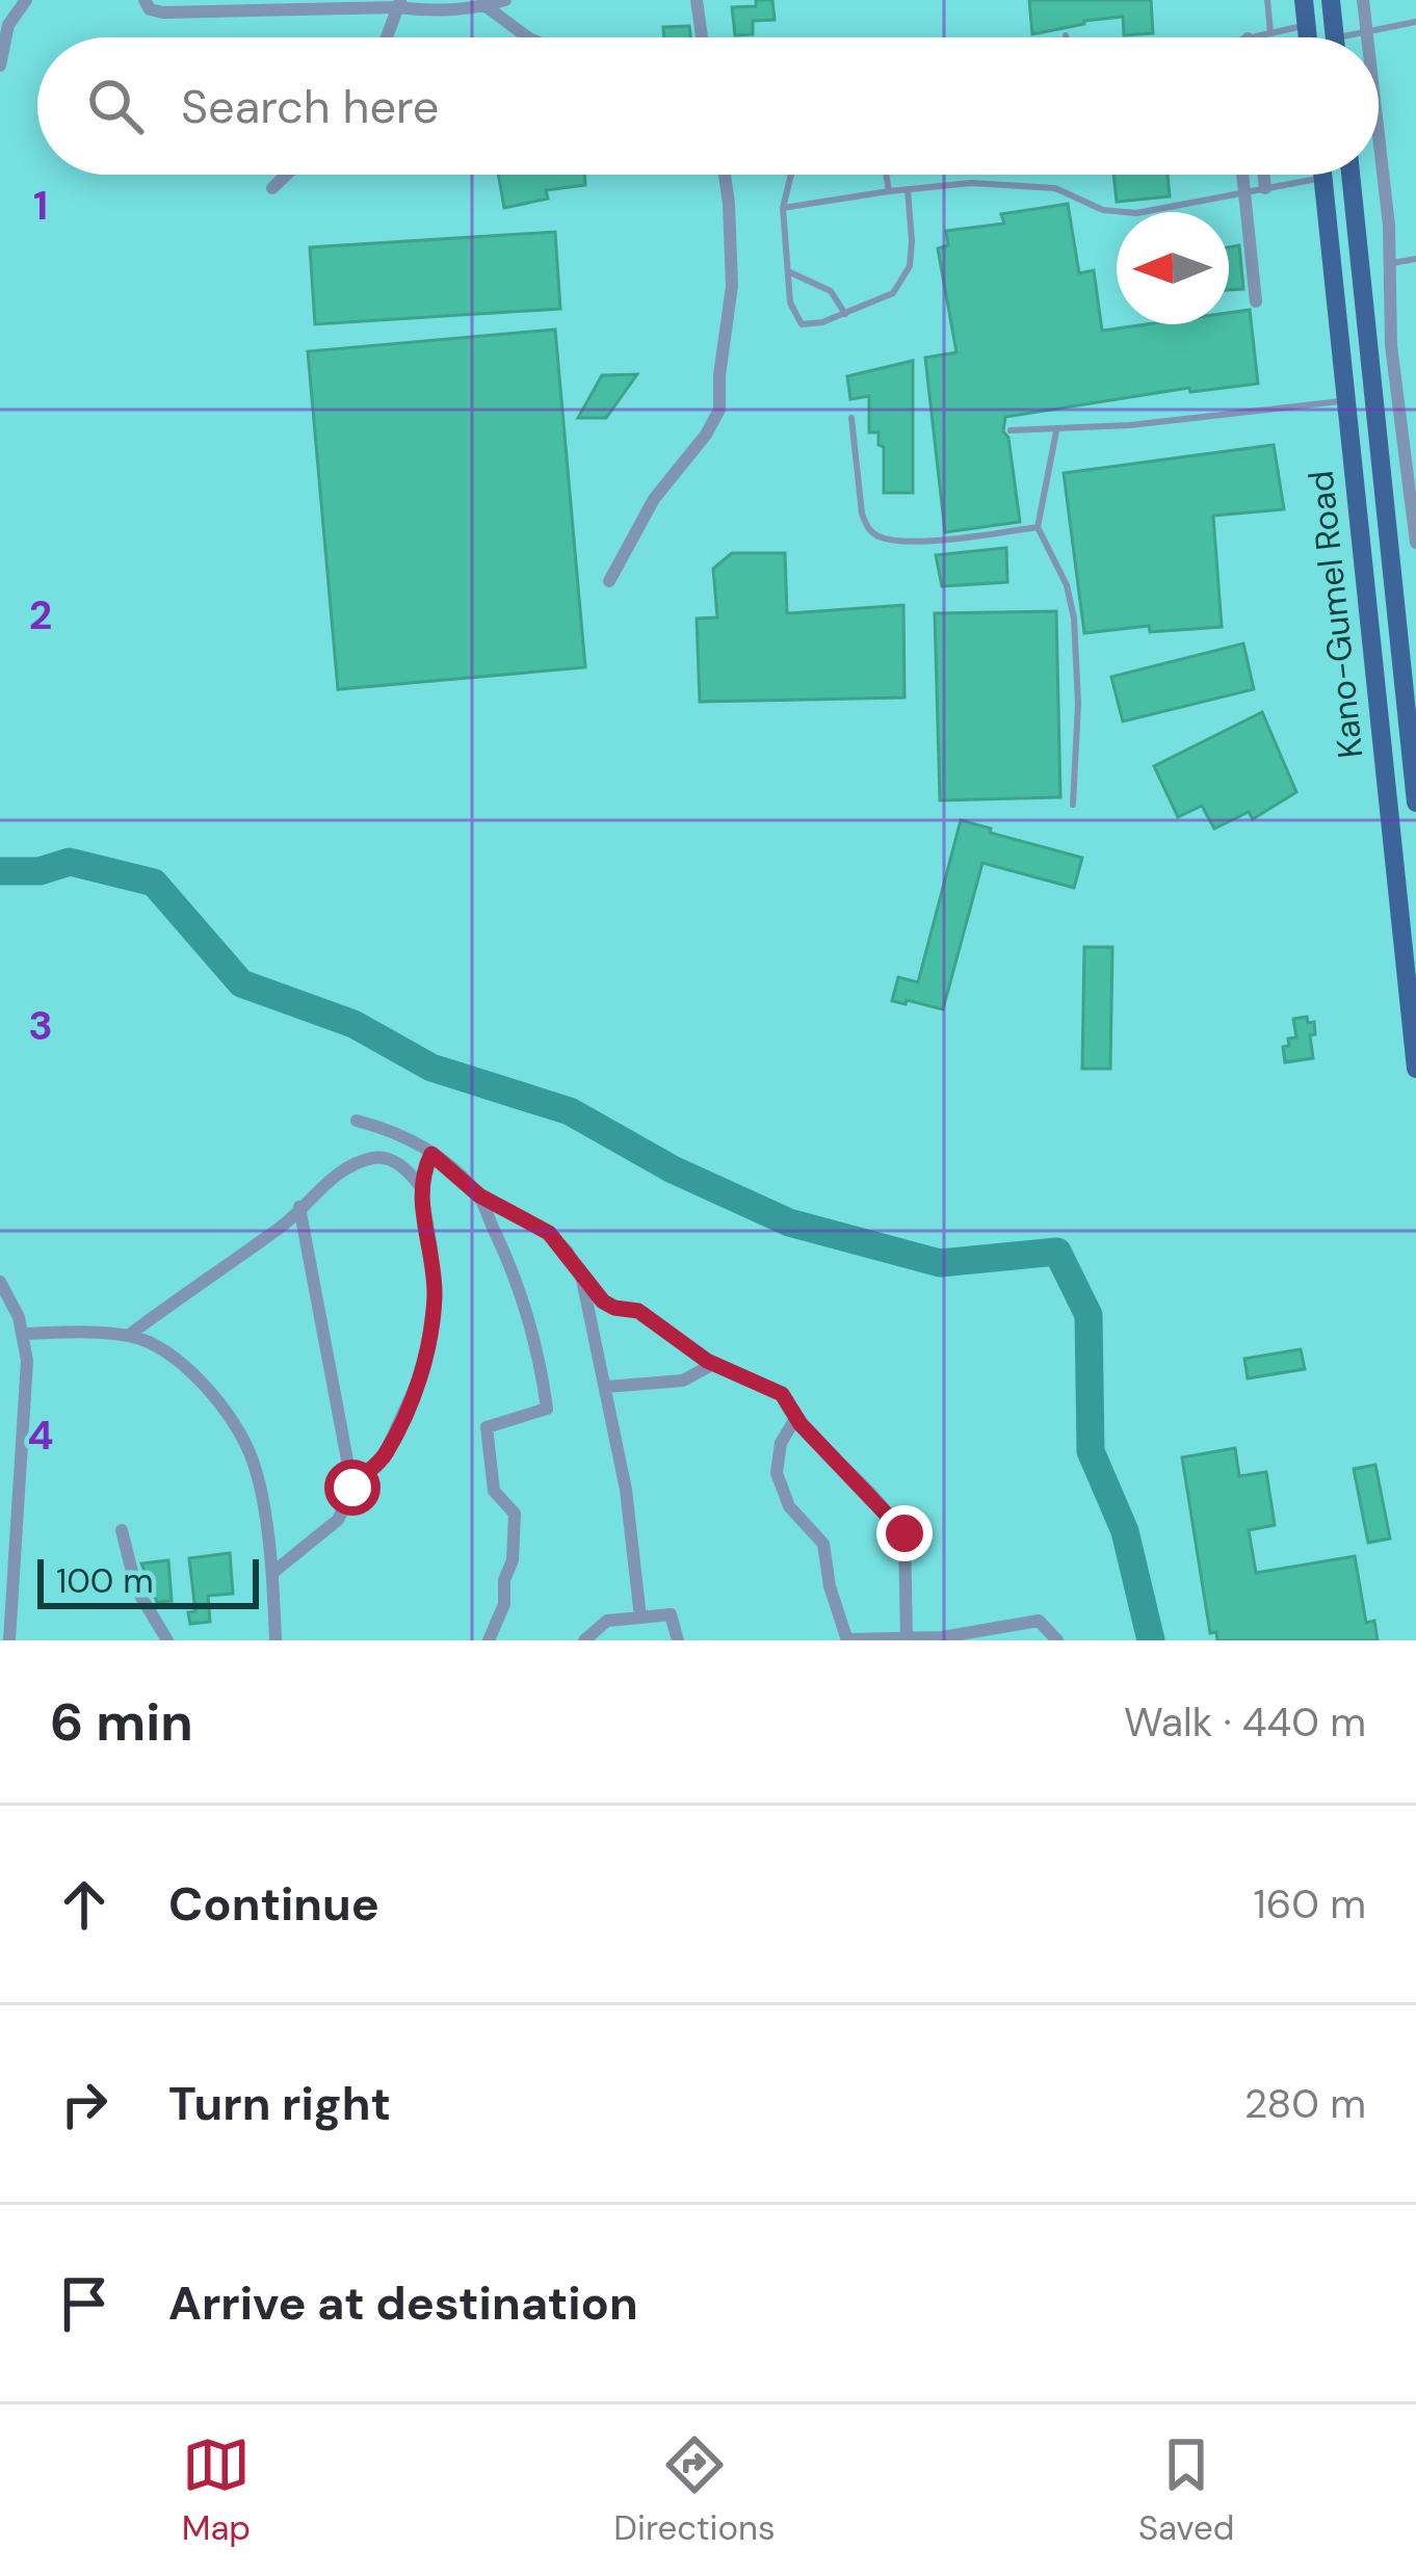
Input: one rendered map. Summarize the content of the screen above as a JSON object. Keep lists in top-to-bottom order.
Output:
{
  "streets": {
    "main road": ["Kano-Gumel Road"]
  },
  "scale_bar": "100 m",
  "north": "left",
  "page": {
    "search": "Search here",
    "scale": "100 m",
    "heading": ["6 min", "Walk · 440 m"],
    "list": [
      ["Continue", "160 m"],
      ["Turn right", "280 m"],
      "Arrive at destination"
    ],
    "nav": ["Map", "Directions", "Saved"]
  },
  "grid": {
    "rows": [
      "1",
      "2",
      "3",
      "4"
    ]
  }
}
